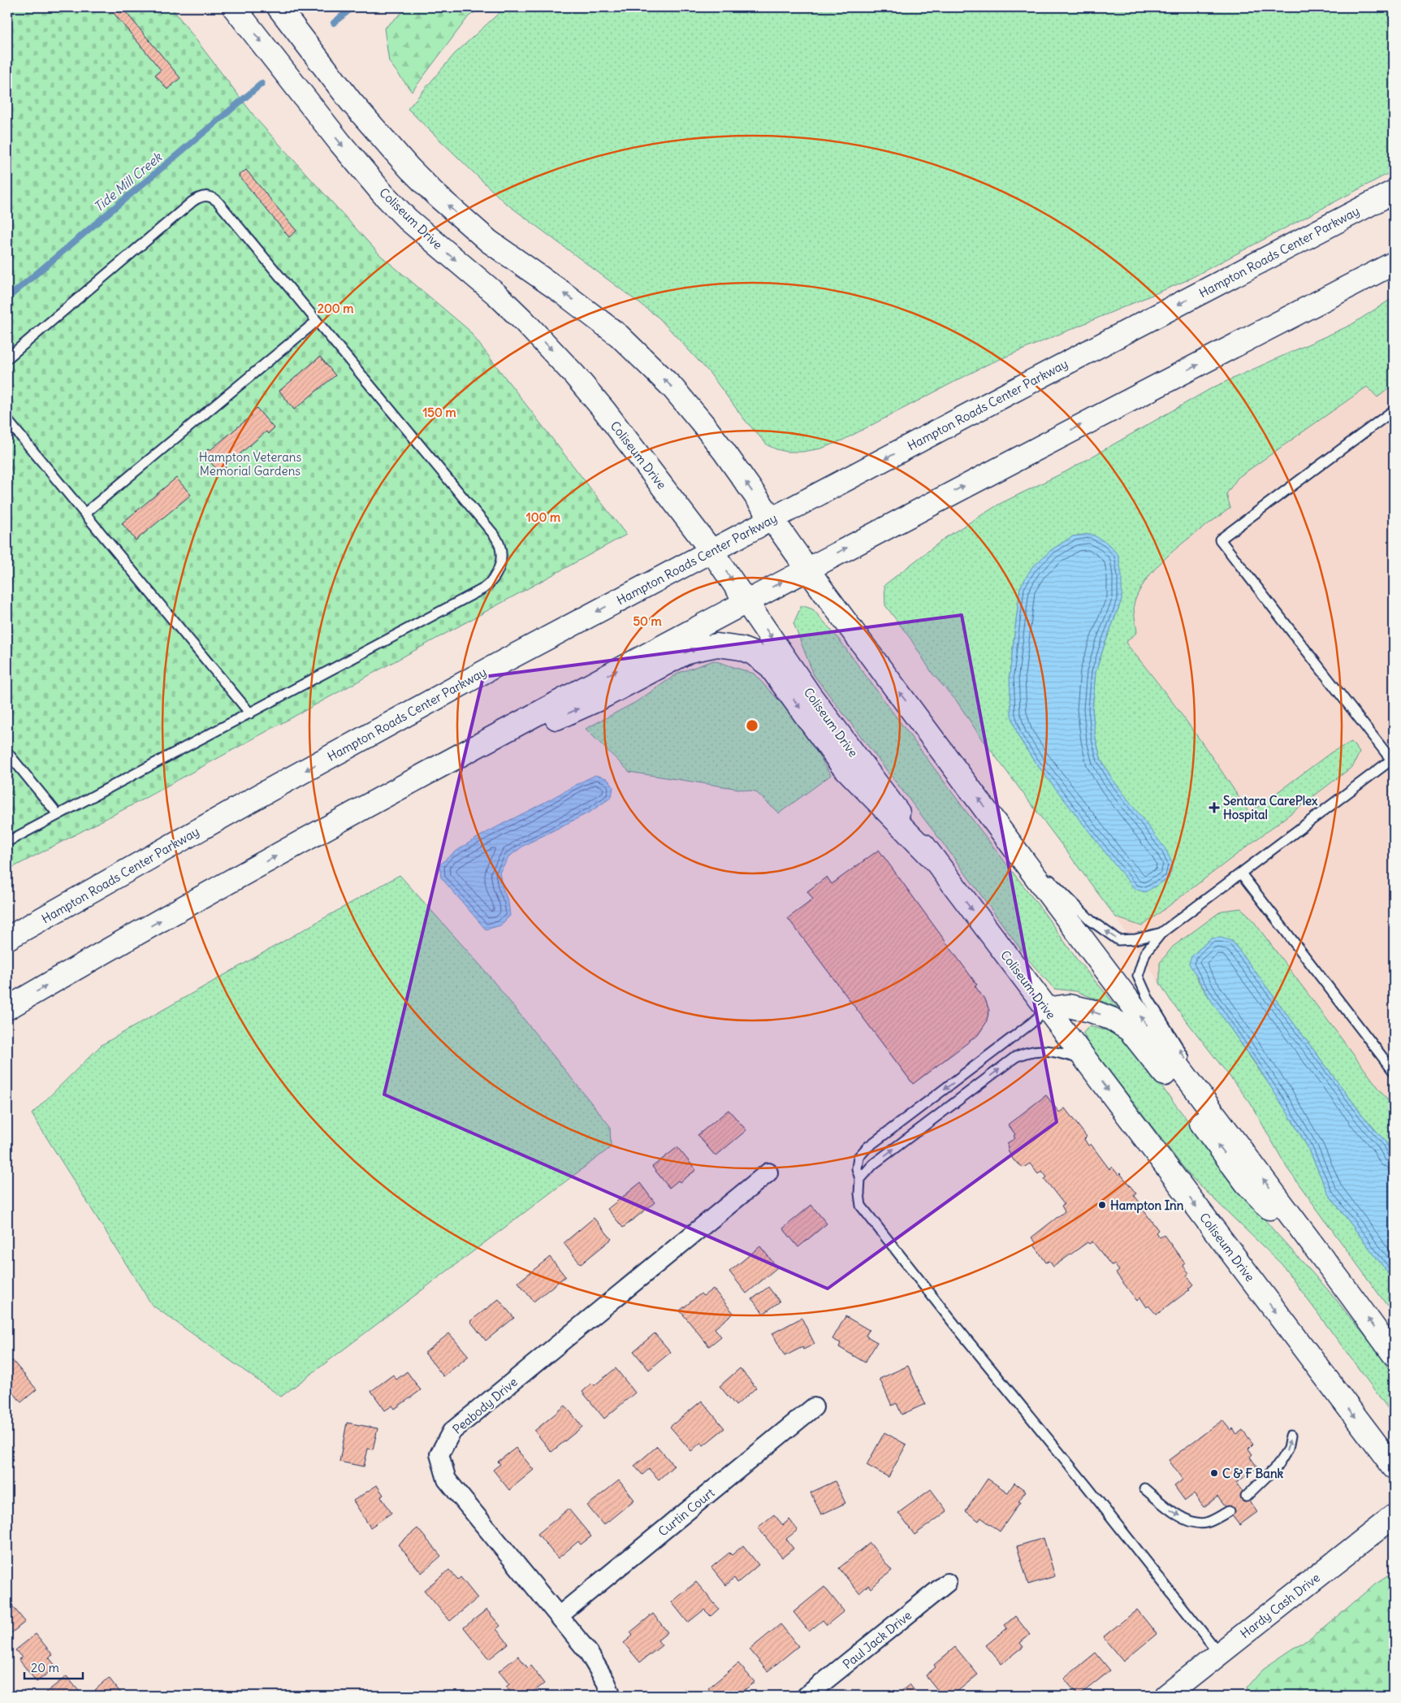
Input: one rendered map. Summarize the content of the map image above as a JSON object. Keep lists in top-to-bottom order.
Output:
{
  "streets": {
    "street": [
      "Coliseum Drive",
      "Hampton Roads Center Parkway",
      "Peabody Drive",
      "Curtin Court",
      "Hardy Cash Drive",
      "Paul Jack Drive"
    ]
  },
  "crossings": [
    ["Coliseum Drive", "Hampton Roads Center Parkway"],
    ["Peabody Drive", "Curtin Court"]
  ],
  "water": ["Tide Mill Creek"],
  "parks": ["Hampton Veterans Memorial Gardens"],
  "places": {
    "health": ["Sentara CarePlex Hospital"],
    "other": ["Hampton Inn", "C & F Bank"]
  },
  "scale_bar": "20 m",
  "rings": [
    "200 m",
    "150 m",
    "100 m",
    "50 m"
  ]
}
